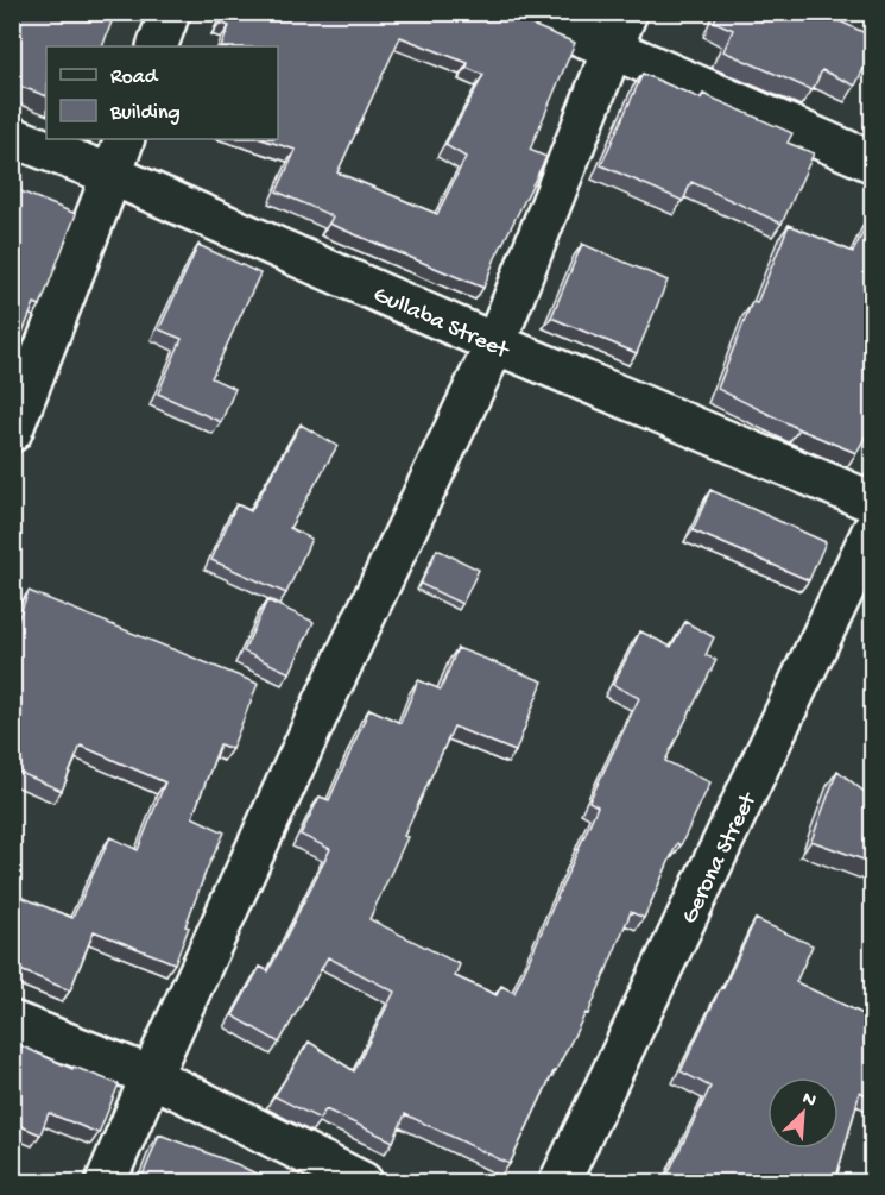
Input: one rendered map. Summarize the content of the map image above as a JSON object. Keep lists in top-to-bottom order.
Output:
{
  "streets": {
    "street": ["Gullaba Street", "Gerona Street"]
  },
  "legend": ["Road", "Building"],
  "north": "top right"
}
